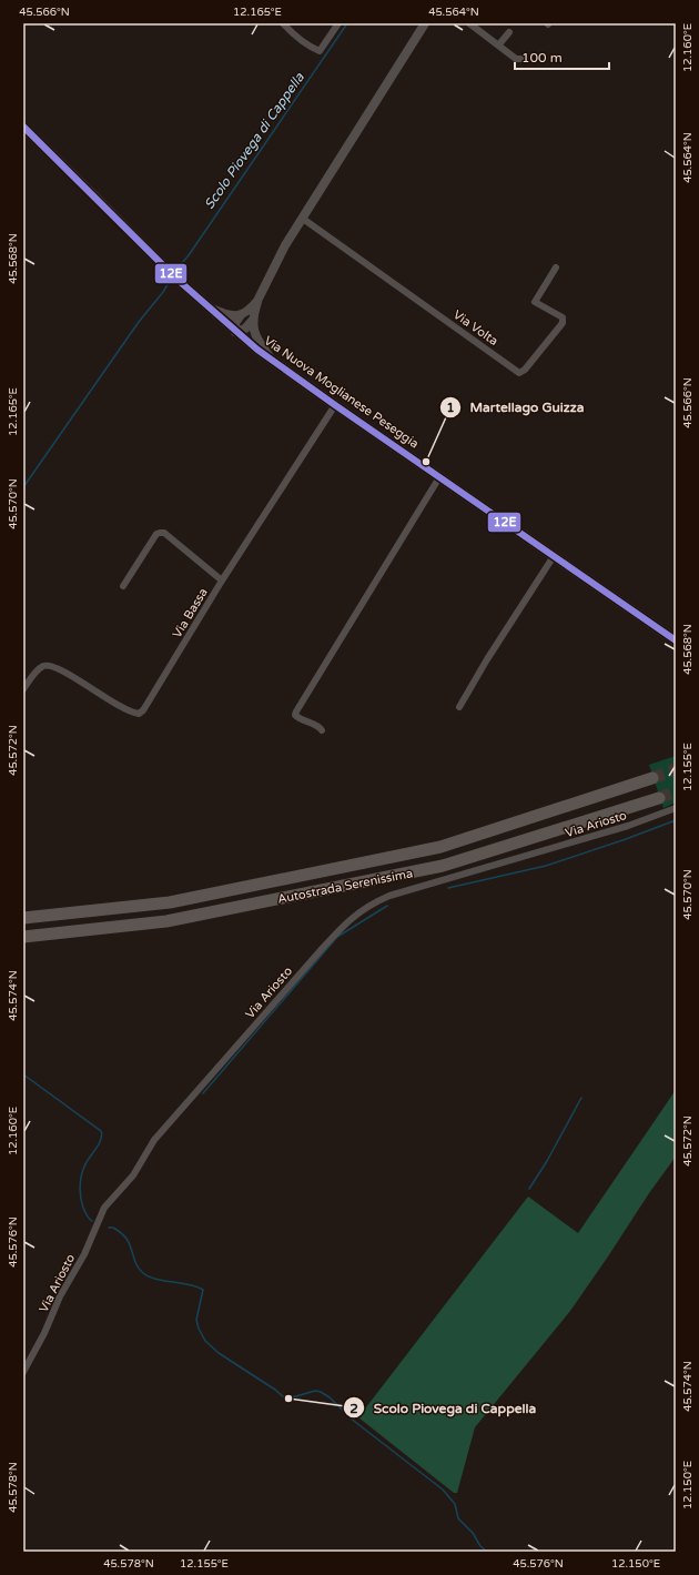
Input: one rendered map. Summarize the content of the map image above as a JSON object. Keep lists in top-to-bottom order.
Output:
{
  "streets": {
    "highway": ["Autostrada Serenissima"],
    "main road": ["Via Nuova Moglianese Peseggia"],
    "street": ["Via Volta", "Via Bassa", "Via Ariosto"]
  },
  "crossings": [
    ["Via Nuova Moglianese Peseggia", "Via Bassa"]
  ],
  "water": ["Scolo Piovega di Cappella"],
  "places": ["Martellago Guizza", "Scolo Piovega di Cappella"],
  "lines": ["transit line 12E"],
  "scale_bar": "100 m",
  "coordinates": [
    "45.566°N",
    "12.165°E",
    "45.564°N",
    "12.160°E",
    "45.568°N",
    "45.570°N",
    "45.572°N",
    "12.155°E",
    "45.574°N",
    "45.576°N",
    "12.150°E",
    "45.578°N"
  ]
}
